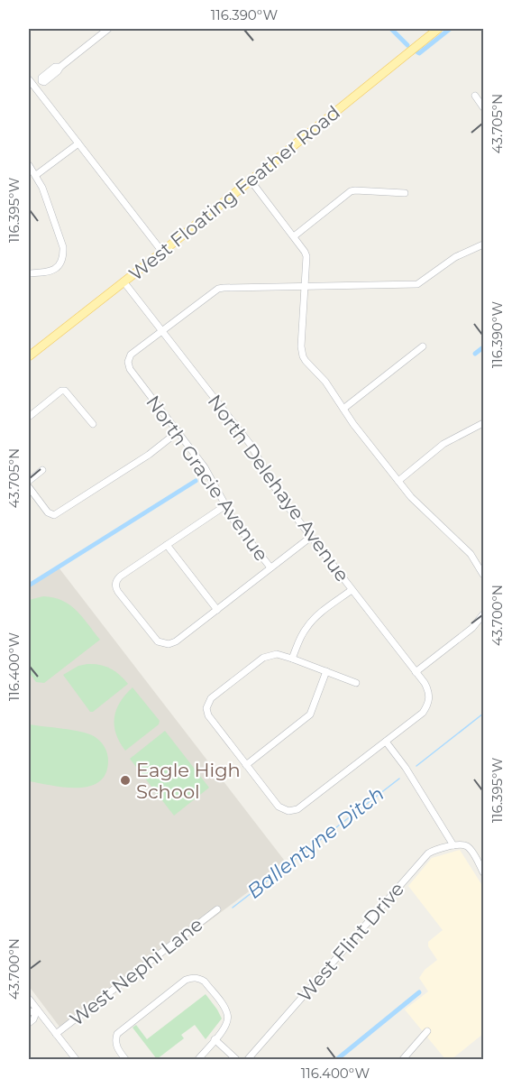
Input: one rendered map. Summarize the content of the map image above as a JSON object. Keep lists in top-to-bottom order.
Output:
{
  "streets": {
    "main road": ["West Floating Feather Road"],
    "street": [
      "North Gracie Avenue",
      "North Delehaye Avenue",
      "West Flint Drive",
      "West Nephi Lane"
    ]
  },
  "crossings": [
    ["West Floating Feather Road", "North Delehaye Avenue"],
    ["North Gracie Avenue", "North Delehaye Avenue"]
  ],
  "water": ["Ballentyne Ditch"],
  "places": ["Eagle High School"],
  "coordinates": [
    "116.390°W",
    "43.705°N",
    "116.395°W",
    "43.700°N",
    "116.400°W"
  ]
}
